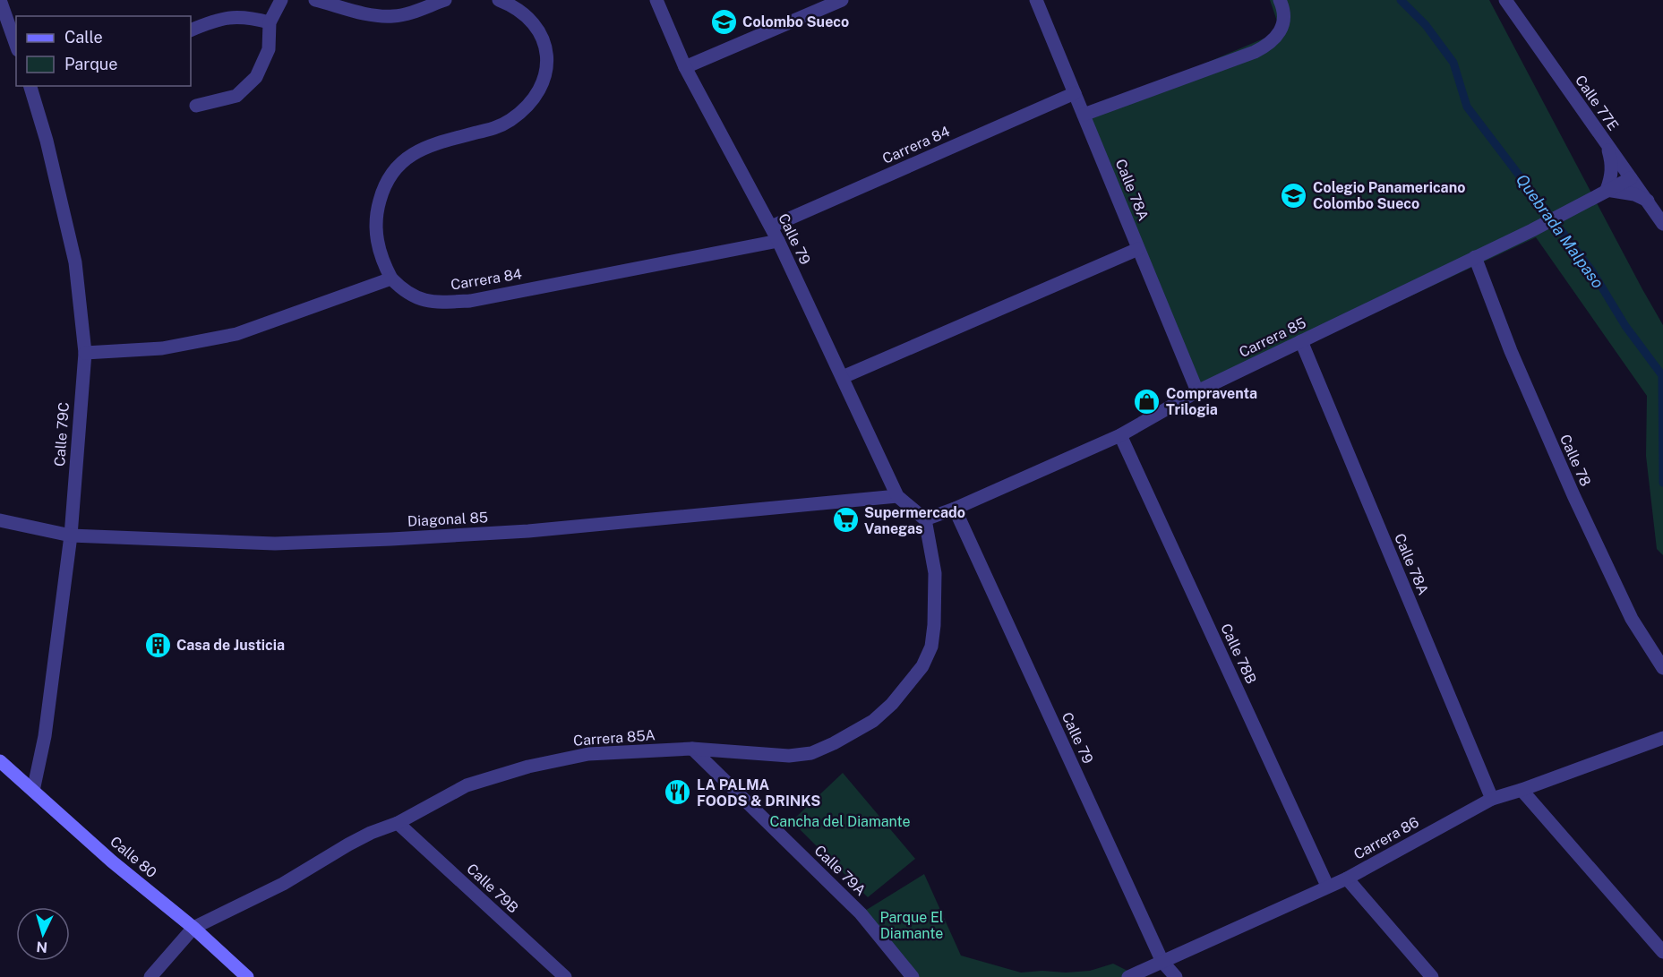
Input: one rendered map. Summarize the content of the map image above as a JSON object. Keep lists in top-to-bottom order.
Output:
{
  "streets": {
    "street": [
      "Calle 77E",
      "Carrera 84",
      "Calle 78A",
      "Calle 79",
      "Carrera 85",
      "Calle 79C",
      "Calle 78",
      "Diagonal 85",
      "Calle 78B",
      "Carrera 85A",
      "Carrera 86",
      "Calle 80",
      "Calle 79A",
      "Calle 79B"
    ]
  },
  "crossings": [
    ["Calle 77E", "Carrera 85"],
    ["Carrera 84", "Calle 78A"],
    ["Carrera 84", "Calle 79"],
    ["Calle 78A", "Carrera 85"],
    ["Calle 78A", "Carrera 86"],
    ["Calle 79", "Carrera 85"],
    ["Calle 79", "Diagonal 85"],
    ["Calle 79", "Carrera 86"],
    ["Carrera 85", "Calle 78"],
    ["Carrera 85", "Calle 78B"],
    ["Carrera 85", "Carrera 85A"],
    ["Calle 79C", "Diagonal 85"],
    ["Calle 79C", "Calle 80"],
    ["Calle 78B", "Carrera 86"],
    ["Carrera 85A", "Calle 80"],
    ["Carrera 85A", "Calle 79A"],
    ["Carrera 85A", "Calle 79B"]
  ],
  "water": ["Quebrada Malpaso"],
  "parks": ["Cancha del Diamante", "Parque El Diamante"],
  "places": {
    "school or university": ["Colombo Sueco", "Colegio Panamericano Colombo Sueco"],
    "shop": ["Compraventa Trilogia"],
    "supermarket": ["Supermercado Vanegas"],
    "building": ["Casa de Justicia"],
    "restaurant": ["LA PALMA FOODS & DRINKS"]
  },
  "legend": ["Calle", "Parque"],
  "north": "bottom"
}
